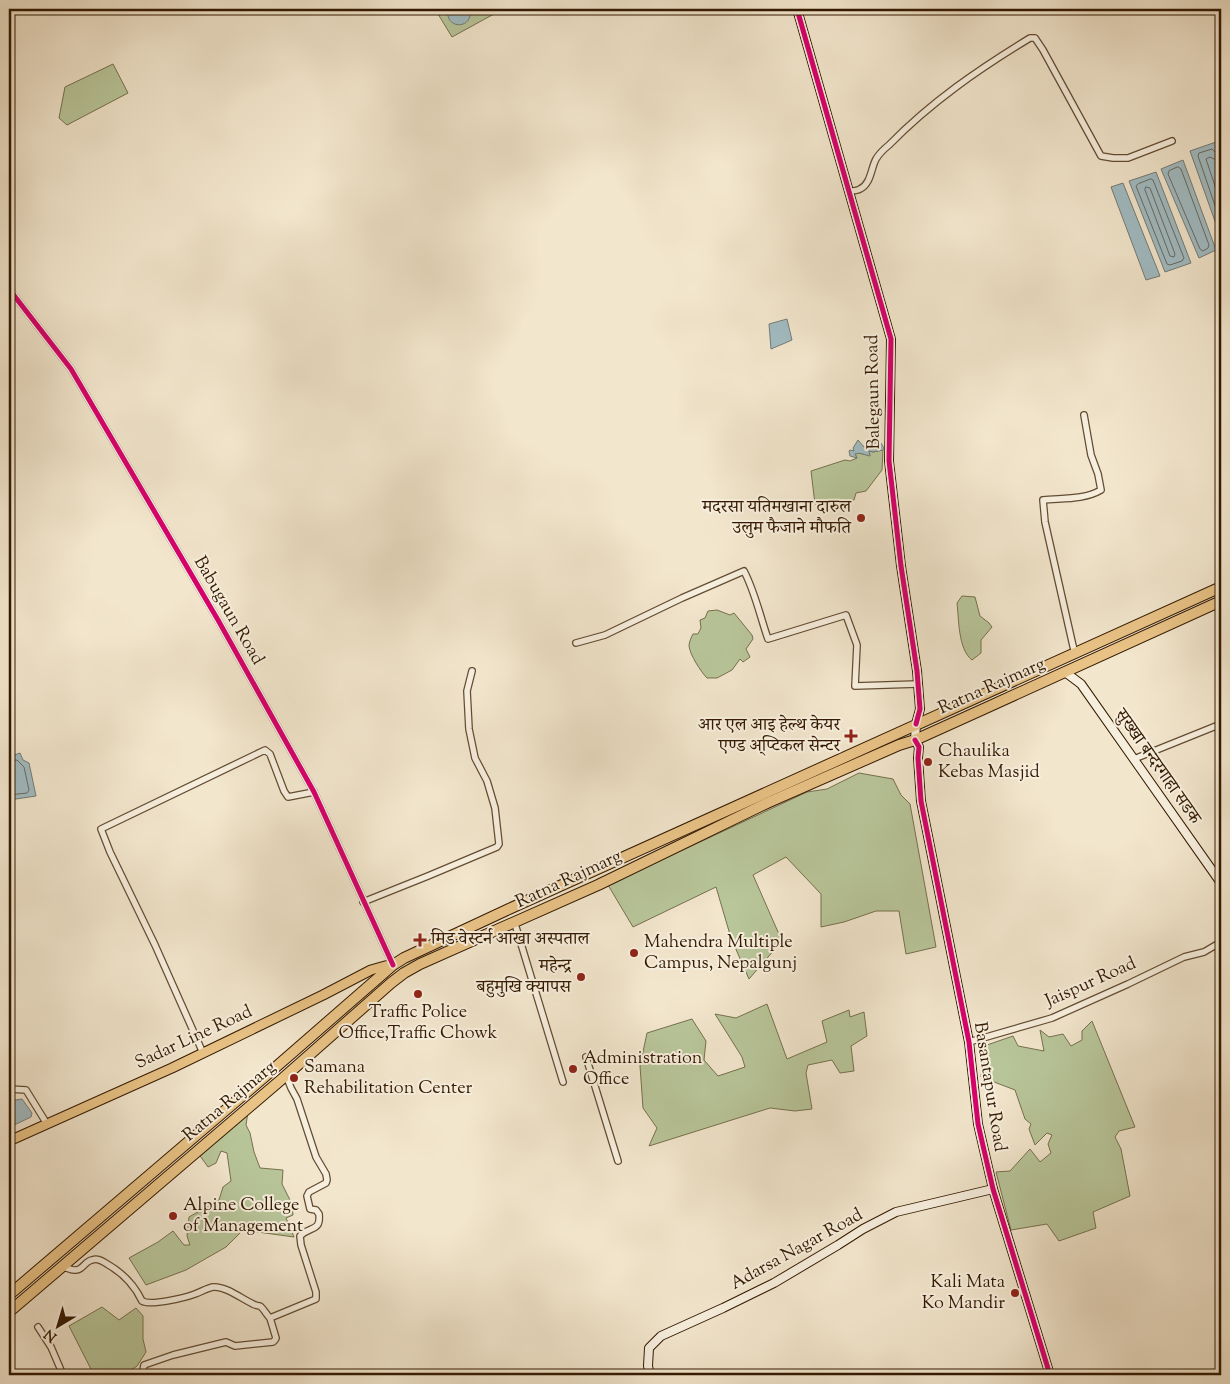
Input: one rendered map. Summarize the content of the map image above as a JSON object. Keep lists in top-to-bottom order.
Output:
{
  "streets": {
    "highway": ["Ratna Rajmarg"],
    "main road": ["Sadar Line Road"],
    "street": [
      "Balegaun Road",
      "Babugaun Road",
      "सुख्खा बन्दरगाहा सडक",
      "Jaispur Road",
      "Basantapur Road",
      "Adarsa Nagar Road"
    ]
  },
  "crossings": [
    ["Balegaun Road", "Ratna Rajmarg"],
    ["Balegaun Road", "Basantapur Road"],
    ["Babugaun Road", "Ratna Rajmarg"],
    ["Babugaun Road", "Sadar Line Road"],
    ["Ratna Rajmarg", "सुख्खा बन्दरगाहा सडक"],
    ["Ratna Rajmarg", "Sadar Line Road"],
    ["Ratna Rajmarg", "Basantapur Road"],
    ["Jaispur Road", "Basantapur Road"],
    ["Basantapur Road", "Adarsa Nagar Road"]
  ],
  "places": {
    "other": [
      "मदरसा यतिमखाना दारुल उलुम फैजाने माैफति",
      "Chaulika Kebas Masjid",
      "Mahendra Multiple Campus, Nepalgunj",
      "महेन्द्र बहुमुखि क्यापस",
      "Traffic Police Office,Traffic Chowk",
      "Administration Office",
      "Samana Rehabilitation Center",
      "Alpine College of Management",
      "Kali Mata Ko Mandir"
    ],
    "health": ["आर एल आइ हेल्थ केयर एण्ड अ्प्टिकल सेन्टर", "मिड वेस्टर्न आखा अस्पताल"]
  },
  "north": "bottom left"
}
